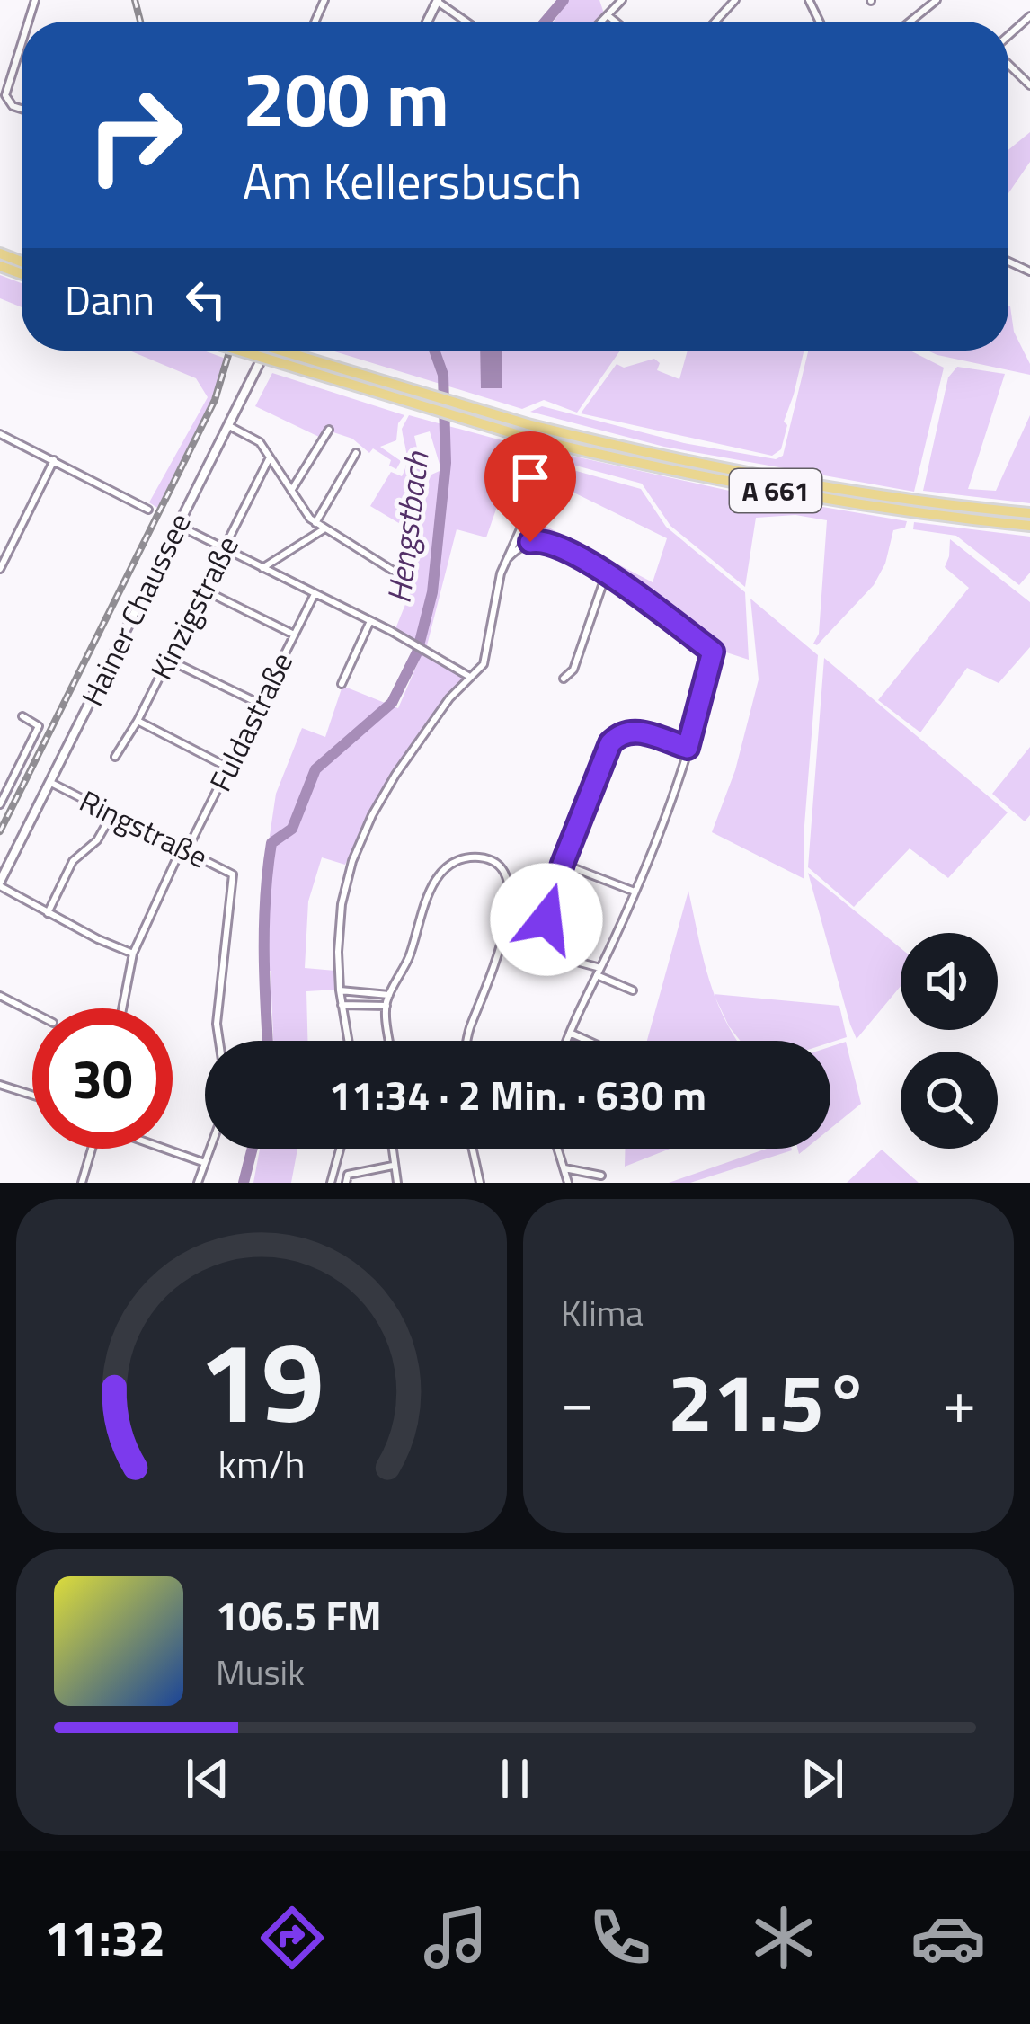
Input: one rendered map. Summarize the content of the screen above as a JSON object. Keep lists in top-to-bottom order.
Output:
{
  "streets": {
    "highway": ["A 661"],
    "street": [
      "Kinzigstraße",
      "Hainer Chaussee",
      "Fuldastraße",
      "Ringstraße"
    ]
  },
  "crossings": [
    ["Hainer Chaussee", "Ringstraße"],
    ["Fuldastraße", "Ringstraße"]
  ],
  "water": ["Hengstbach"],
  "page": {
    "turn": ["200 m", "Am Kellersbusch"],
    "then": "Dann",
    "limit": "30",
    "trip": "11:34 · 2 Min. · 630 m",
    "tile": "Klima",
    "heat": ["−", "21.5°", "+"],
    "song": ["106.5 FM", "Musik"],
    "tabs": "11:32",
    "gauge": ["19", "km/h"]
  }
}
